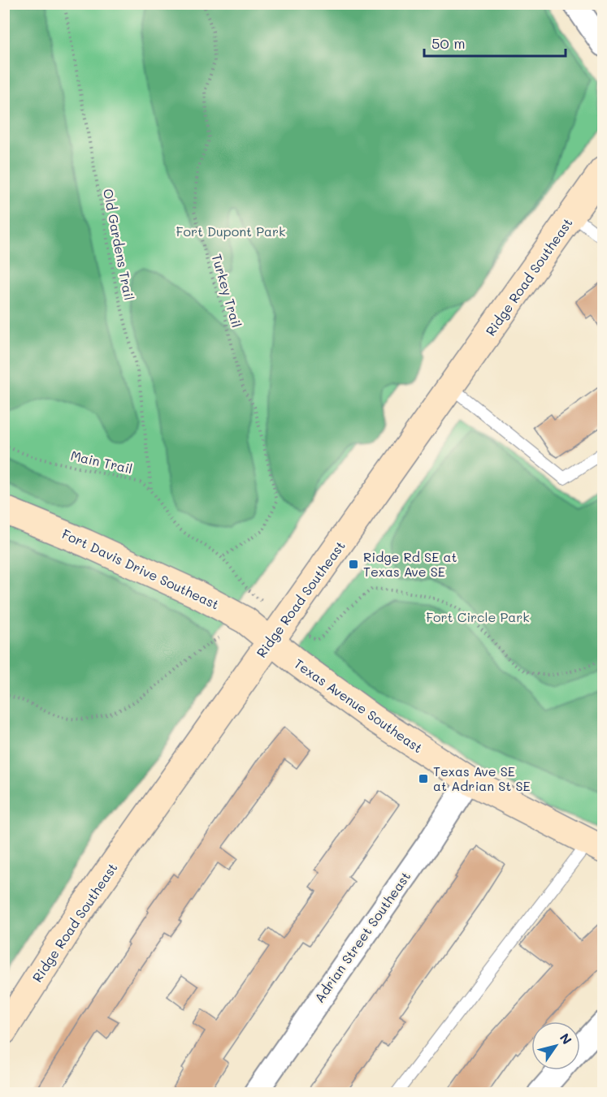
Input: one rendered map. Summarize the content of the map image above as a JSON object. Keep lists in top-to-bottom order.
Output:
{
  "streets": {
    "main road": ["Ridge Road Southeast", "Fort Davis Drive Southeast", "Texas Avenue Southeast"],
    "street": ["Adrian Street Southeast"],
    "path": ["Old Gardens Trail", "Turkey Trail", "Main Trail"]
  },
  "crossings": [
    ["Old Gardens Trail", "Main Trail"],
    ["Ridge Road Southeast", "Fort Davis Drive Southeast"],
    ["Ridge Road Southeast", "Texas Avenue Southeast"],
    ["Fort Davis Drive Southeast", "Texas Avenue Southeast"],
    ["Texas Avenue Southeast", "Adrian Street Southeast"]
  ],
  "parks": ["Fort Dupont Park", "Fort Circle Park"],
  "places": {
    "transit": ["Ridge Rd SE at Texas Ave SE", "Texas Ave SE at Adrian St SE"]
  },
  "scale_bar": "50 m",
  "north": "top right"
}
